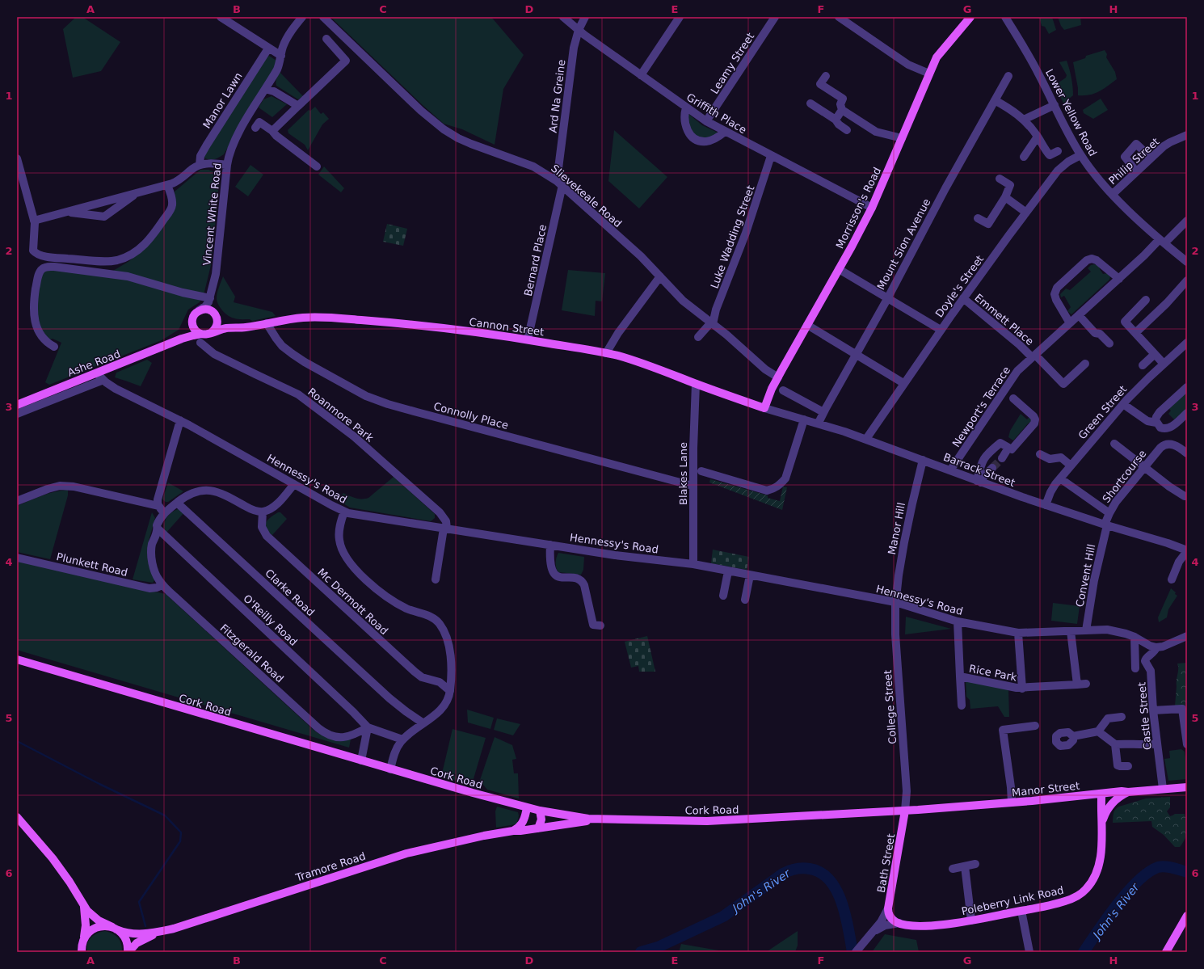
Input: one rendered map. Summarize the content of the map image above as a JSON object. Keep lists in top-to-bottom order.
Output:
{
  "streets": {
    "main road": [
      "Morrisson's Road",
      "Cannon Street",
      "Ashe Road",
      "Cork Road",
      "Manor Street",
      "Bath Street",
      "Tramore Road",
      "Poleberry Link Road"
    ],
    "street": [
      "Leamy Street",
      "Ard Na Greine",
      "Manor Lawn",
      "Lower Yellow Road",
      "Griffith Place",
      "Philip Street",
      "Slievekeale Road",
      "Vincent White Road",
      "Luke Wadding Street",
      "Mount Sion Avenue",
      "Bernard Place",
      "Doyle's Street",
      "Emmett Place",
      "Newport's Terrace",
      "Green Street",
      "Roanmore Park",
      "Connolly Place",
      "Barrack Street",
      "Blakes Lane",
      "Shortcourse",
      "Hennessy's Road",
      "Manor Hill",
      "Plunkett Road",
      "Convent Hill",
      "Clarke Road",
      "Mc Dermott Road",
      "O'Reilly Road",
      "Fitzgerald Road",
      "Rice Park",
      "College Street",
      "Castle Street"
    ]
  },
  "crossings": [
    ["Leamy Street", "Griffith Place"],
    ["Ard Na Greine", "Griffith Place"],
    ["Ard Na Greine", "Slievekeale Road"],
    ["Ard Na Greine", "Bernard Place"],
    ["Lower Yellow Road", "Philip Street"],
    ["Lower Yellow Road", "Doyle's Street"],
    ["Lower Yellow Road", "Newport's Terrace"],
    ["Griffith Place", "Morrisson's Road"],
    ["Griffith Place", "Luke Wadding Street"],
    ["Slievekeale Road", "Morrisson's Road"],
    ["Slievekeale Road", "Luke Wadding Street"],
    ["Slievekeale Road", "Bernard Place"],
    ["Morrisson's Road", "Cannon Street"],
    ["Morrisson's Road", "Barrack Street"],
    ["Vincent White Road", "Cannon Street"],
    ["Vincent White Road", "Ashe Road"],
    ["Mount Sion Avenue", "Barrack Street"],
    ["Bernard Place", "Cannon Street"],
    ["Doyle's Street", "Emmett Place"],
    ["Doyle's Street", "Barrack Street"],
    ["Emmett Place", "Newport's Terrace"],
    ["Cannon Street", "Ashe Road"],
    ["Cannon Street", "Connolly Place"],
    ["Cannon Street", "Barrack Street"],
    ["Cannon Street", "Blakes Lane"],
    ["Ashe Road", "Hennessy's Road"],
    ["Newport's Terrace", "Barrack Street"],
    ["Green Street", "Barrack Street"],
    ["Roanmore Park", "Hennessy's Road"],
    ["Connolly Place", "Blakes Lane"],
    ["Barrack Street", "Shortcourse"],
    ["Barrack Street", "Manor Hill"],
    ["Barrack Street", "Convent Hill"],
    ["Blakes Lane", "Hennessy's Road"],
    ["Shortcourse", "Convent Hill"],
    ["Hennessy's Road", "Manor Hill"],
    ["Hennessy's Road", "Convent Hill"],
    ["Hennessy's Road", "Rice Park"],
    ["Hennessy's Road", "College Street"],
    ["Hennessy's Road", "Castle Street"],
    ["Manor Hill", "College Street"],
    ["Plunkett Road", "Fitzgerald Road"],
    ["O'Reilly Road", "Fitzgerald Road"],
    ["Cork Road", "College Street"],
    ["Cork Road", "Manor Street"],
    ["Cork Road", "Bath Street"],
    ["Cork Road", "Tramore Road"],
    ["College Street", "Manor Street"],
    ["College Street", "Bath Street"],
    ["Castle Street", "Manor Street"],
    ["Manor Street", "Bath Street"],
    ["Manor Street", "Poleberry Link Road"]
  ],
  "water": ["John's River"],
  "grid": {
    "columns": [
      "A",
      "B",
      "C",
      "D",
      "E",
      "F",
      "G",
      "H"
    ],
    "rows": [
      "1",
      "2",
      "3",
      "4",
      "5",
      "6"
    ]
  }
}
